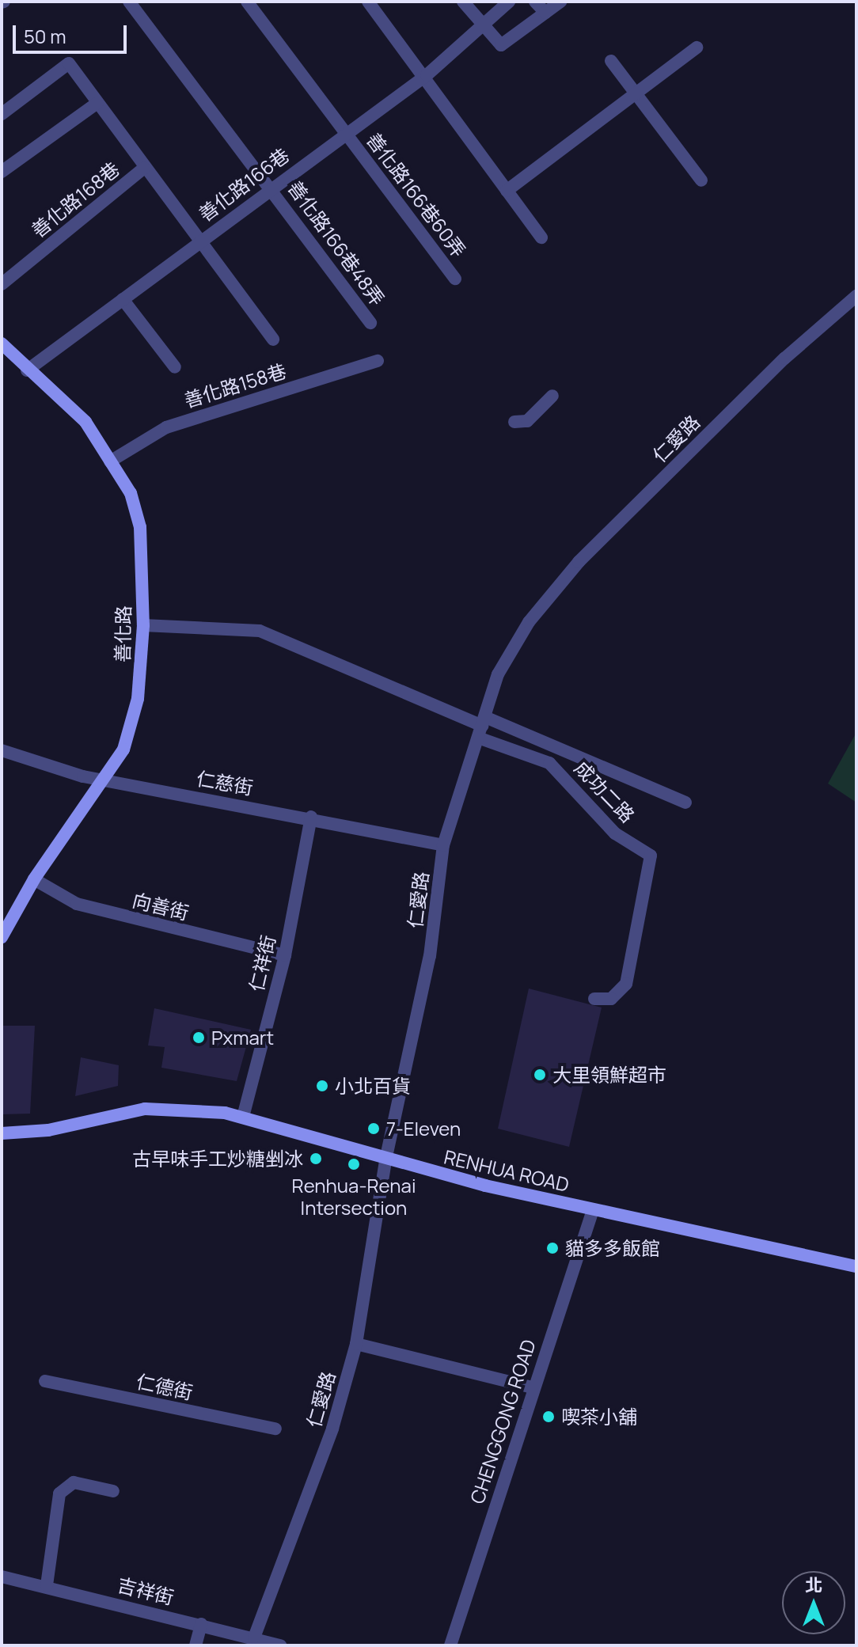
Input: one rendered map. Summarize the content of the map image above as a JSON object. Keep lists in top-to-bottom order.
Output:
{
  "streets": {
    "main road": ["善化路", "RENHUA ROAD"],
    "street": [
      "善化路166巷",
      "善化路166巷60弄",
      "善化路168巷",
      "善化路166巷48弄",
      "善化路158巷",
      "仁愛路",
      "仁慈街",
      "成功二路",
      "向善街",
      "仁祥街",
      "仁德街",
      "CHENGGONG ROAD",
      "吉祥街"
    ]
  },
  "crossings": [
    ["善化路166巷", "善化路166巷60弄"],
    ["善化路166巷", "善化路166巷48弄"],
    ["善化路166巷", "善化路"],
    ["善化路158巷", "善化路"],
    ["仁愛路", "仁慈街"],
    ["仁愛路", "成功二路"],
    ["仁愛路", "RENHUA ROAD"],
    ["仁愛路", "吉祥街"],
    ["善化路", "仁慈街"],
    ["善化路", "成功二路"],
    ["善化路", "向善街"],
    ["仁慈街", "仁祥街"],
    ["向善街", "仁祥街"],
    ["仁祥街", "RENHUA ROAD"],
    ["RENHUA ROAD", "CHENGGONG ROAD"]
  ],
  "places": [
    "Pxmart",
    "大里領鮮超市",
    "小北百貨",
    "7-Eleven",
    "古早味手工炒糖剉冰",
    "Renhua-Renai Intersection",
    "貓多多飯館",
    "喫茶小舖"
  ],
  "scale_bar": "50 m",
  "north": "top"
}
